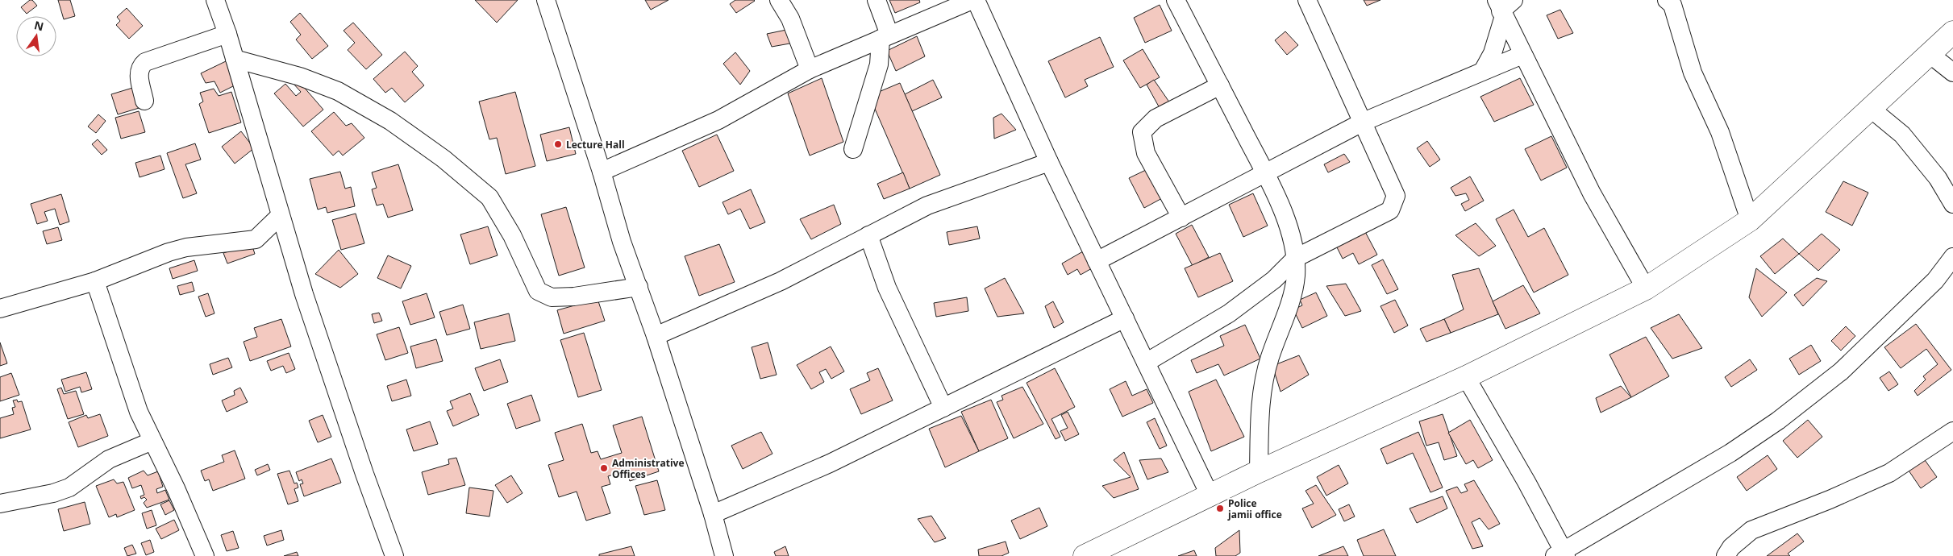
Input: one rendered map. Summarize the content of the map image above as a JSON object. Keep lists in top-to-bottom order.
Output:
{
  "places": ["Lecture Hall", "Administrative Offices", "Police jamii office"],
  "north": "top"
}
